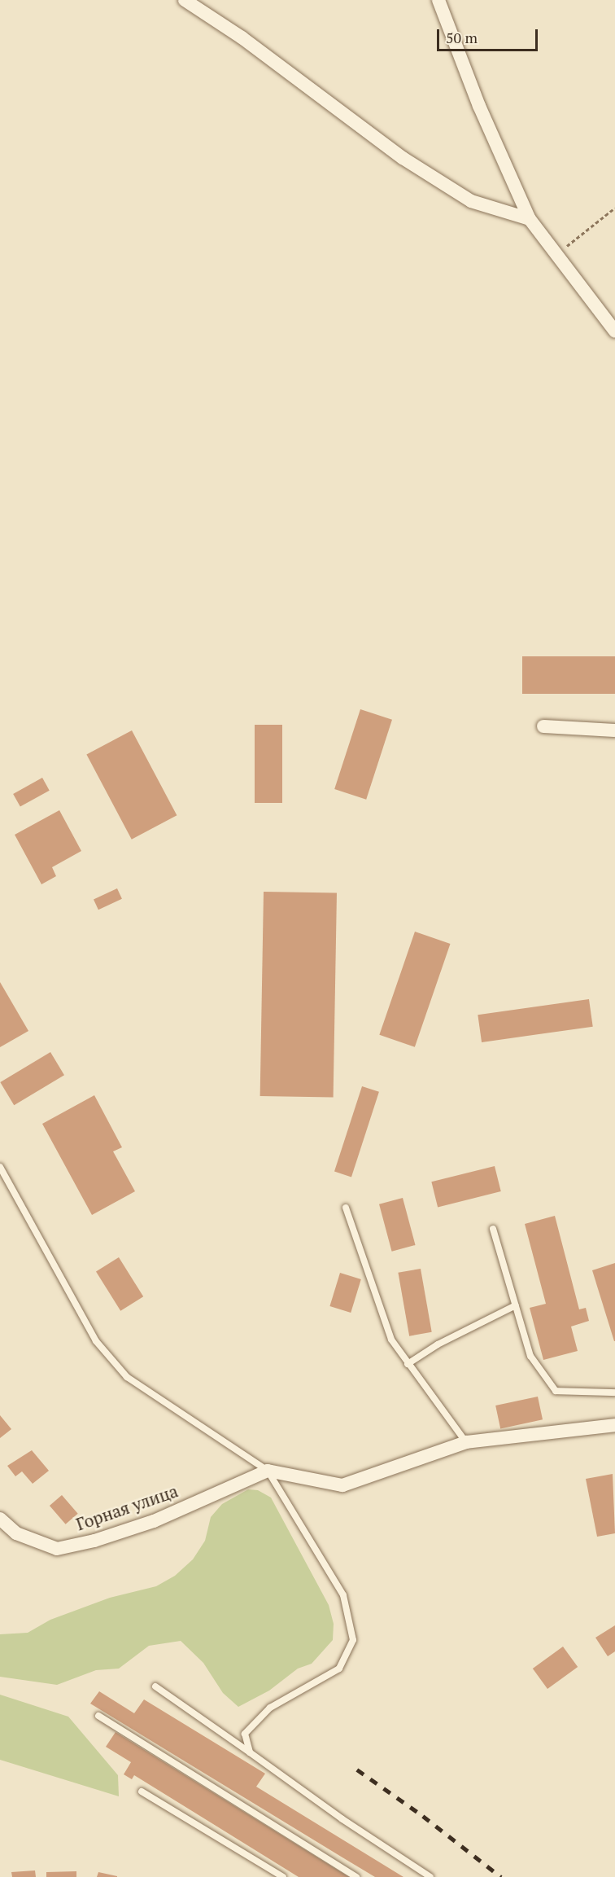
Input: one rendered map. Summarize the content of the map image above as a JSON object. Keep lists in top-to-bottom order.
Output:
{
  "streets": {
    "street": ["Горная улица"]
  },
  "scale_bar": "50 m"
}
